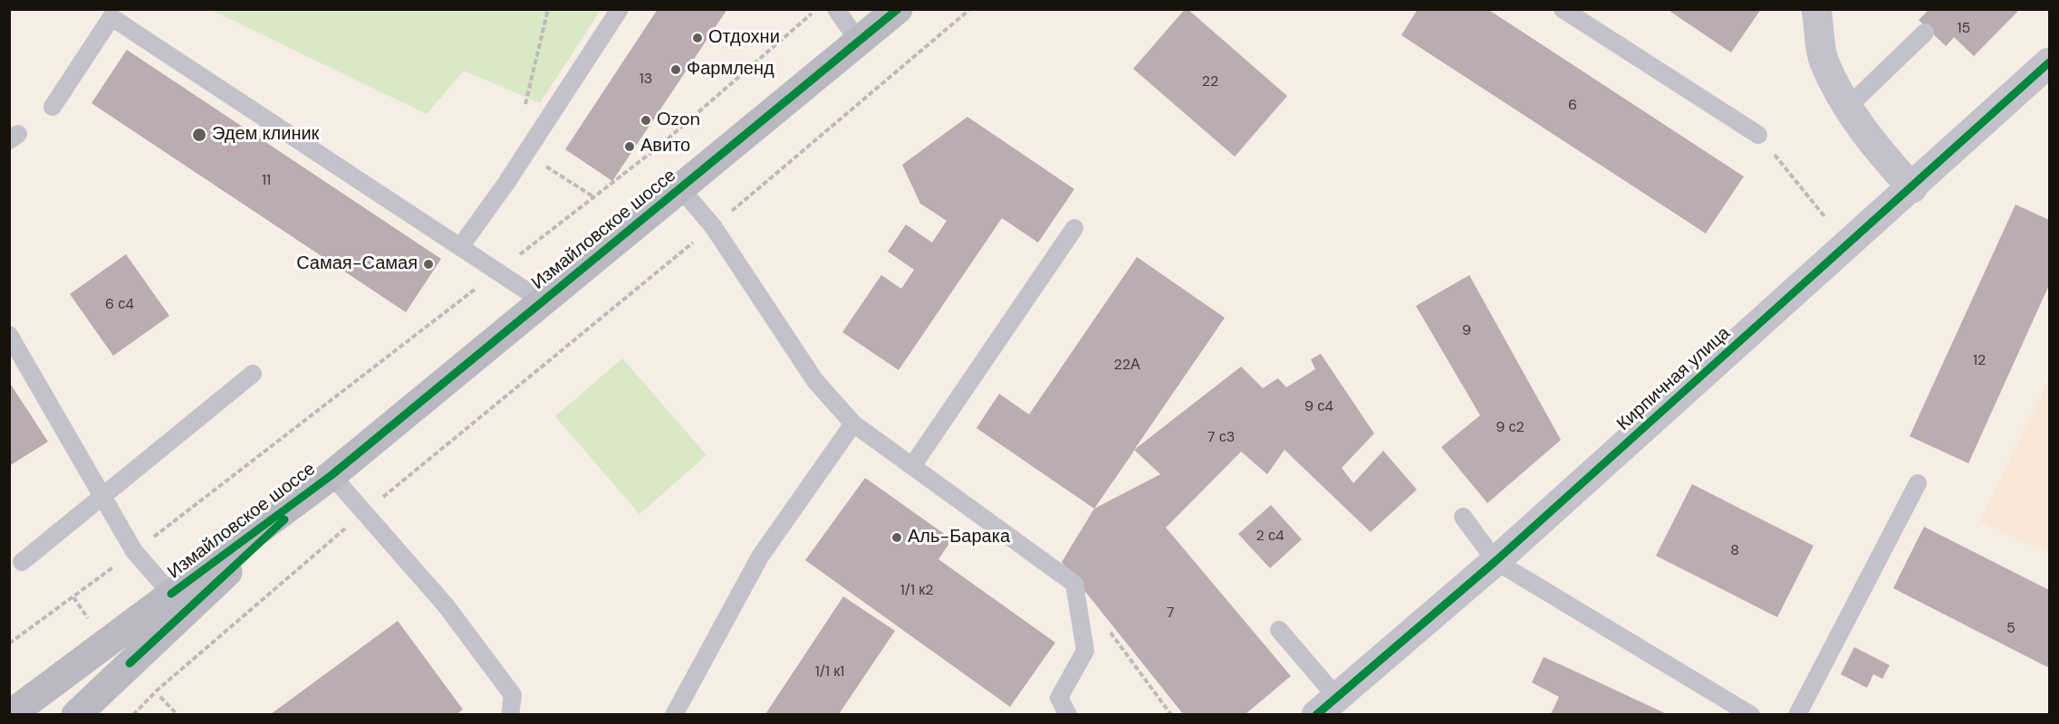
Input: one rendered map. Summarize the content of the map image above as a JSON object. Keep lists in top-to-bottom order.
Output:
{
  "streets": {
    "main road": ["Измайловское шоссе"],
    "street": ["Кирпичная улица"]
  },
  "places": [
    "Отдохни",
    "Фармленд",
    "Ozon",
    "Эдем клиник",
    "Авито",
    "Самая-Самая",
    "Аль-Барака"
  ],
  "house_numbers": [
    "15",
    "13",
    "22",
    "6",
    "11",
    "6 с4",
    "9",
    "12",
    "22А",
    "9 с4",
    "9 с2",
    "7 с3",
    "2 с4",
    "8",
    "1/1 к2",
    "7",
    "5",
    "1/1 к1"
  ]
}
